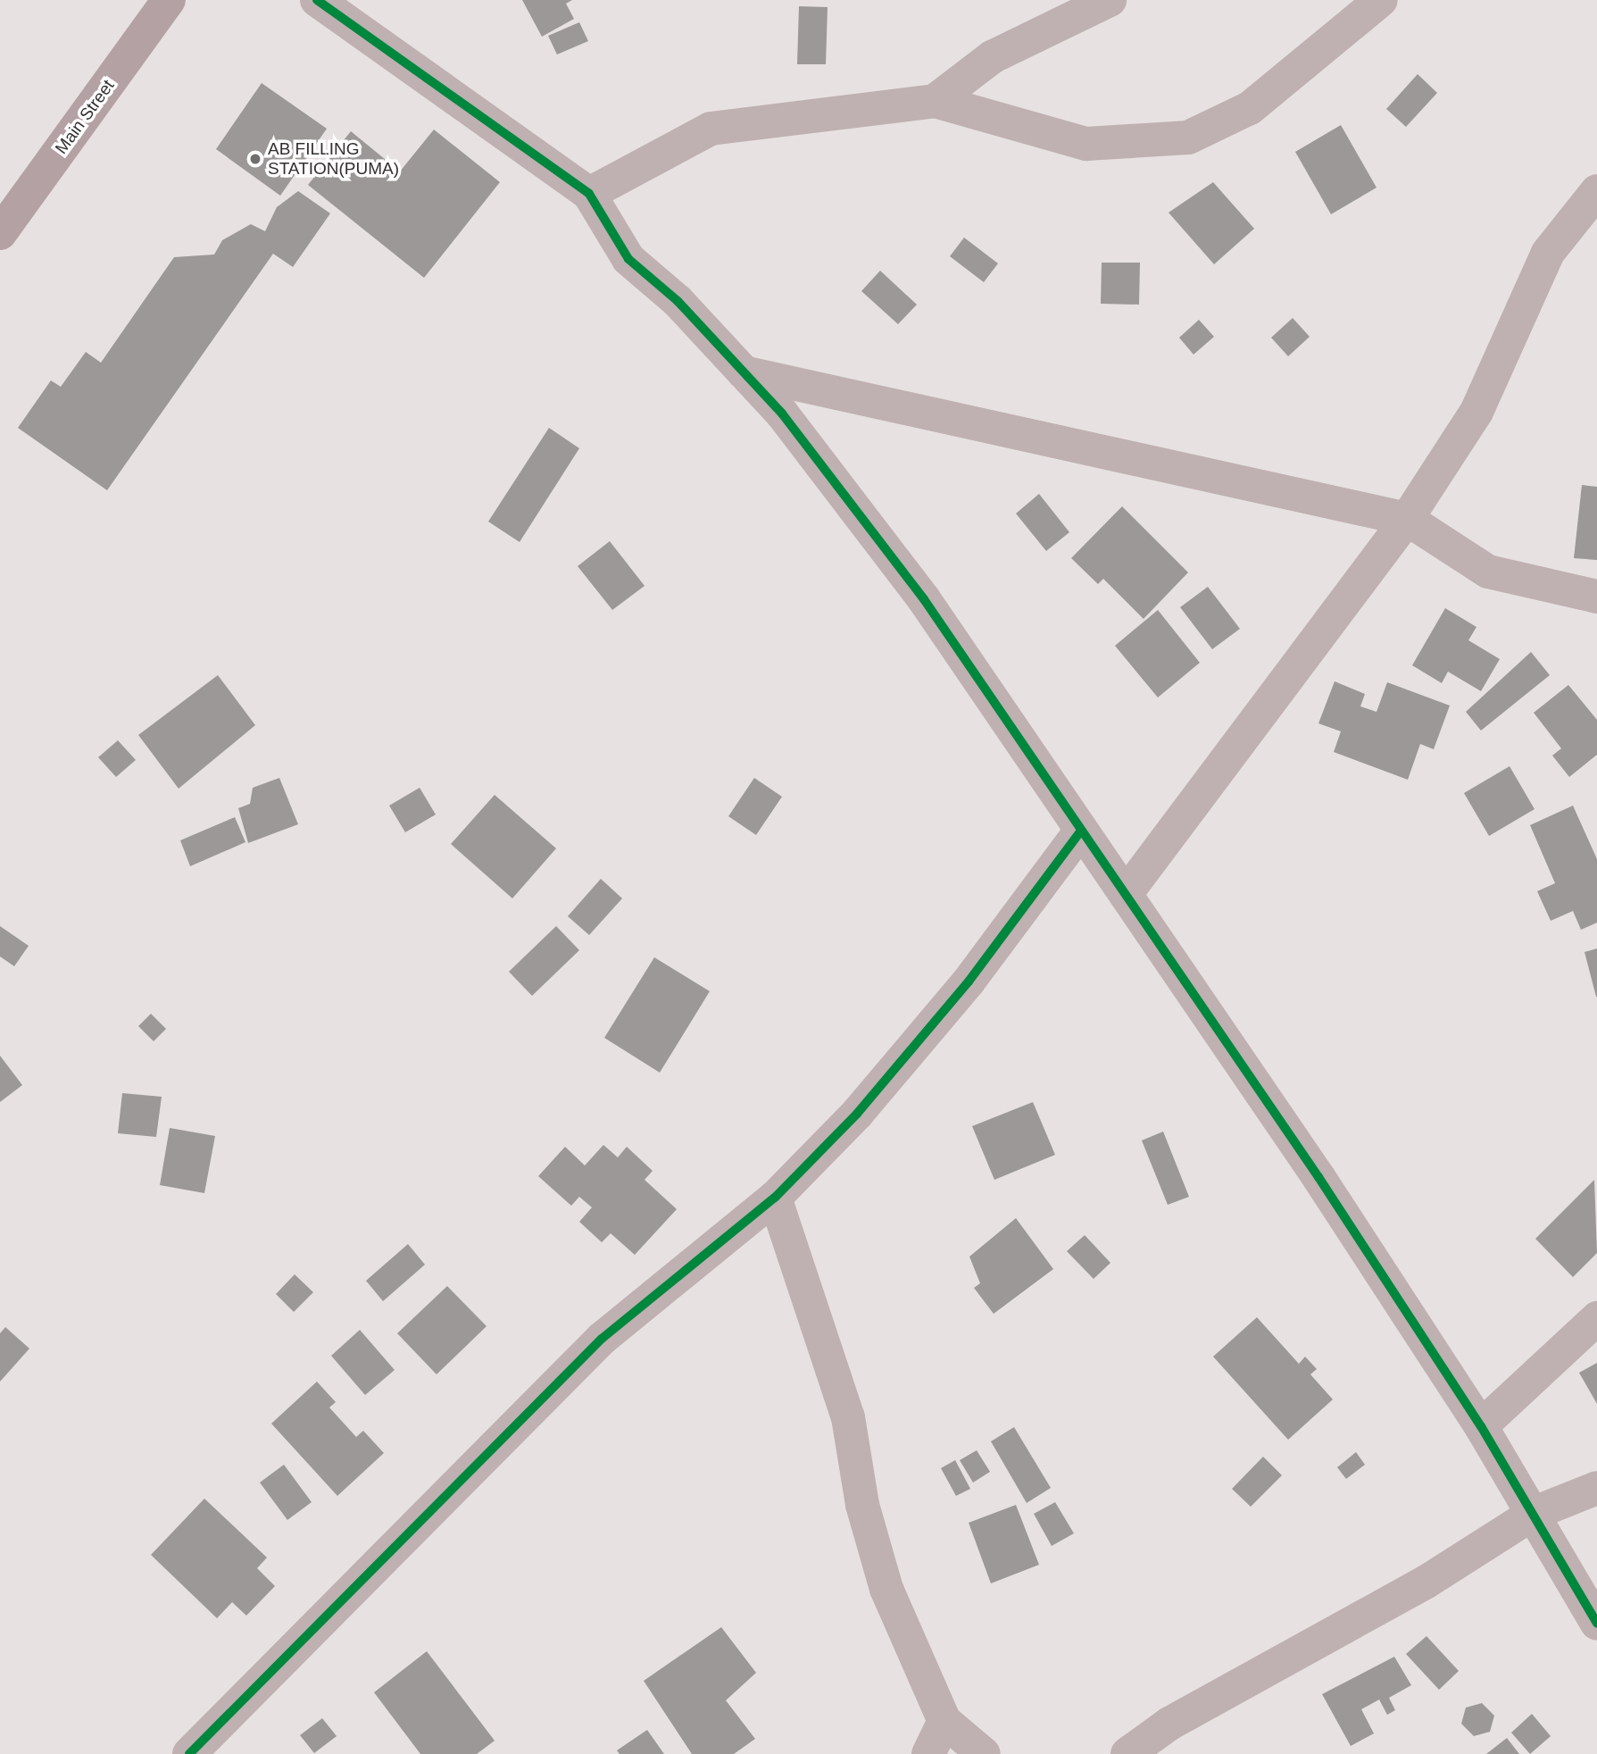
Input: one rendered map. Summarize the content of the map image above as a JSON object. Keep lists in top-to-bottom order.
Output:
{
  "streets": {
    "highway": ["Main Street"]
  },
  "places": ["AB FILLING STATION(PUMA)"]
}
